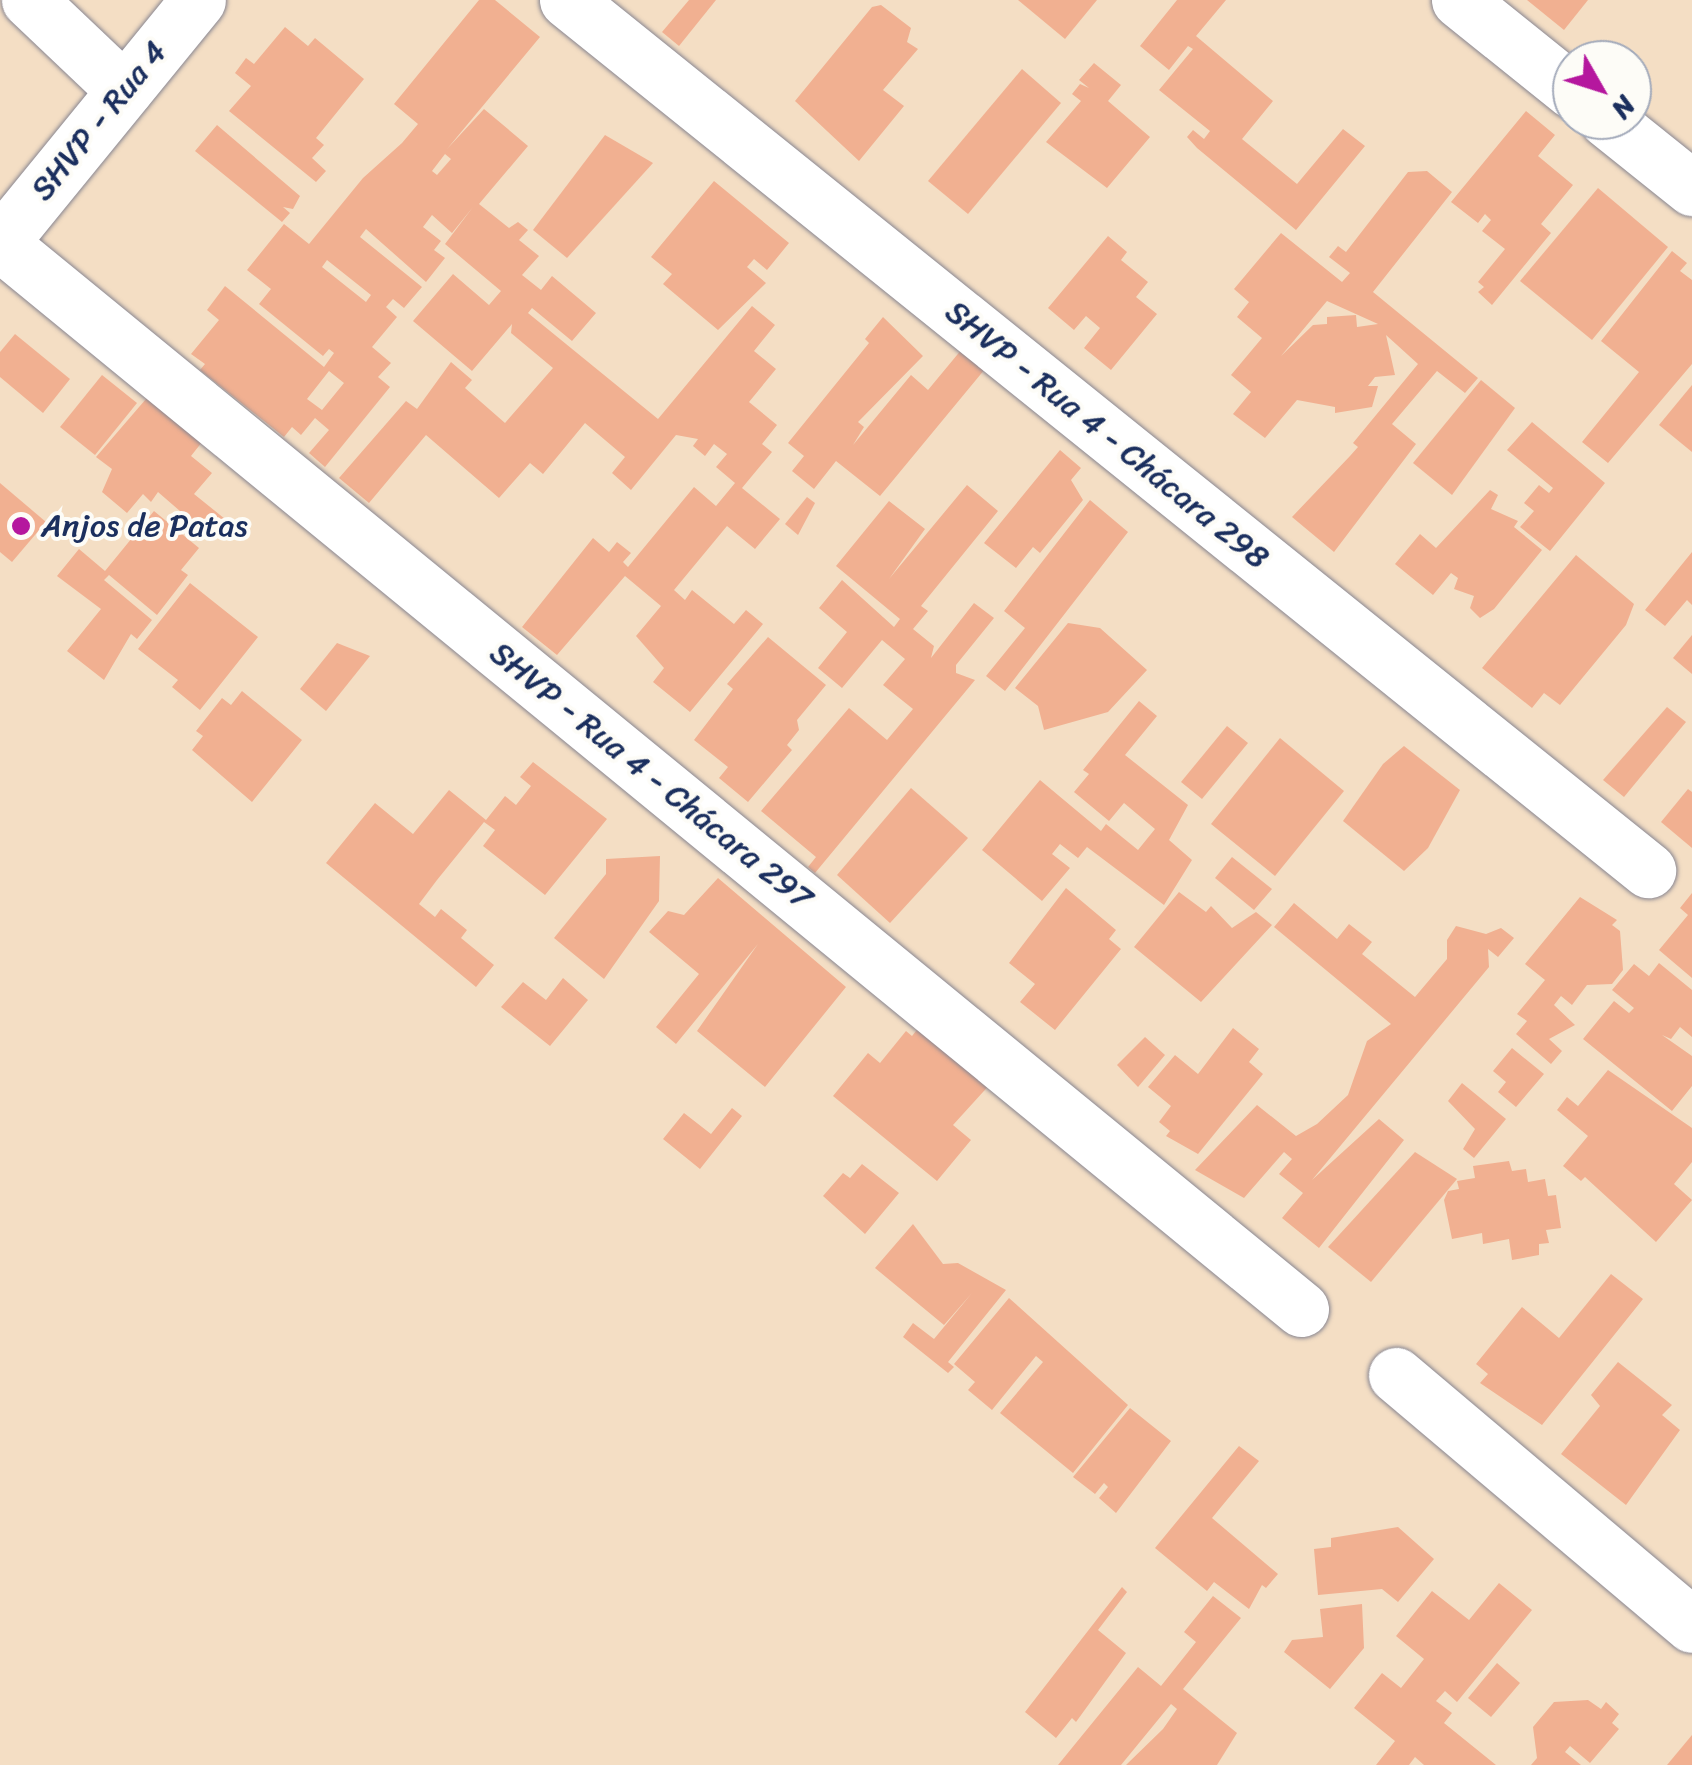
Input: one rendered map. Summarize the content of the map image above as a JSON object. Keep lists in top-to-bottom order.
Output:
{
  "streets": {
    "street": ["SHVP - Rua 4", "SHVP - Rua 4 - Chácara 298", "SHVP - Rua 4 - Chácara 297"]
  },
  "crossings": [
    ["SHVP - Rua 4", "SHVP - Rua 4 - Chácara 297"]
  ],
  "places": ["Anjos de Patas"],
  "north": "bottom right"
}
